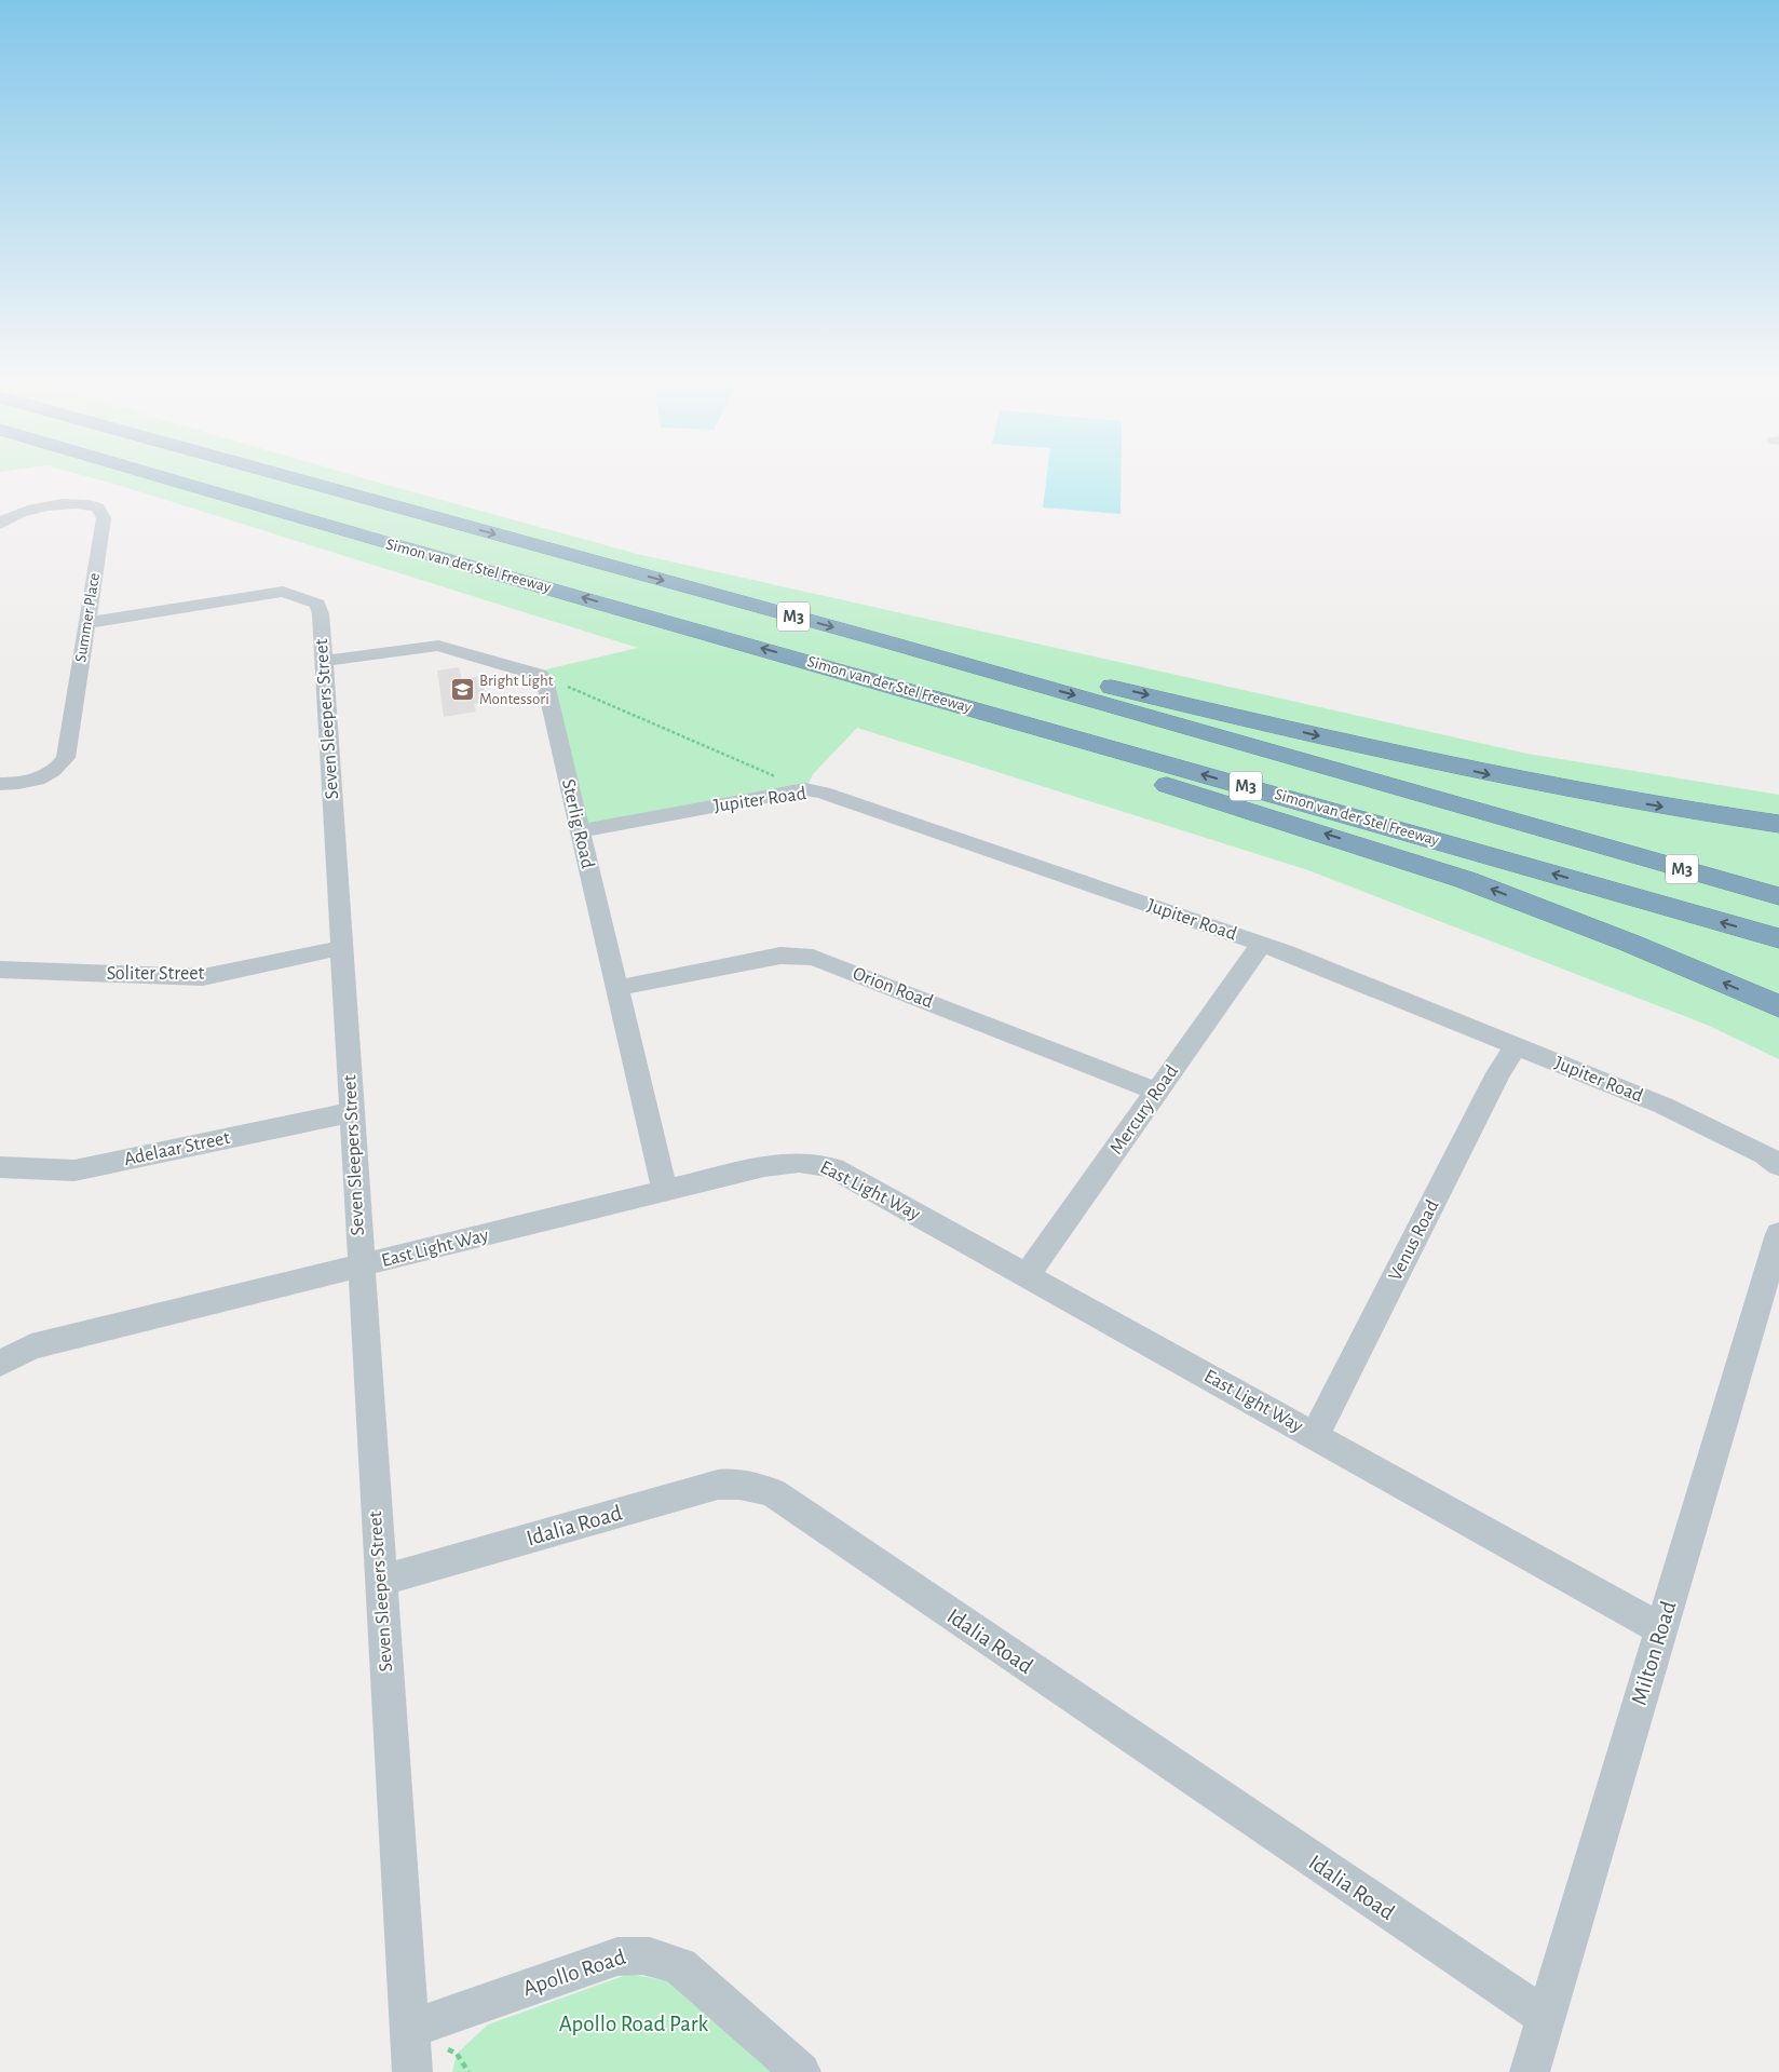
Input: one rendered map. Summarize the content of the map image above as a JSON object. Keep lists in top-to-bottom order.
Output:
{
  "streets": {
    "highway": ["Simon van der Stel Freeway", "M3"],
    "street": [
      "Summer Place",
      "Seven Sleepers Street",
      "Jupiter Road",
      "Sterlig Road",
      "Soliter Street",
      "Orion Road",
      "Mercury Road",
      "Adelaar Street",
      "East Light Way",
      "Venus Road",
      "Idalia Road",
      "Milton Road",
      "Apollo Road"
    ]
  },
  "crossings": [
    ["Summer Place", "Seven Sleepers Street"],
    ["Seven Sleepers Street", "Soliter Street"],
    ["Seven Sleepers Street", "Adelaar Street"],
    ["Seven Sleepers Street", "East Light Way"],
    ["Seven Sleepers Street", "Idalia Road"],
    ["Seven Sleepers Street", "Apollo Road"],
    ["Jupiter Road", "Sterlig Road"],
    ["Jupiter Road", "Mercury Road"],
    ["Jupiter Road", "Venus Road"],
    ["Sterlig Road", "Orion Road"],
    ["Sterlig Road", "East Light Way"],
    ["Orion Road", "Mercury Road"],
    ["Mercury Road", "East Light Way"],
    ["East Light Way", "Venus Road"],
    ["East Light Way", "Milton Road"],
    ["Idalia Road", "Milton Road"]
  ],
  "parks": ["Apollo Road Park"],
  "places": {
    "school or university": ["Bright Light Montessori"]
  }
}
